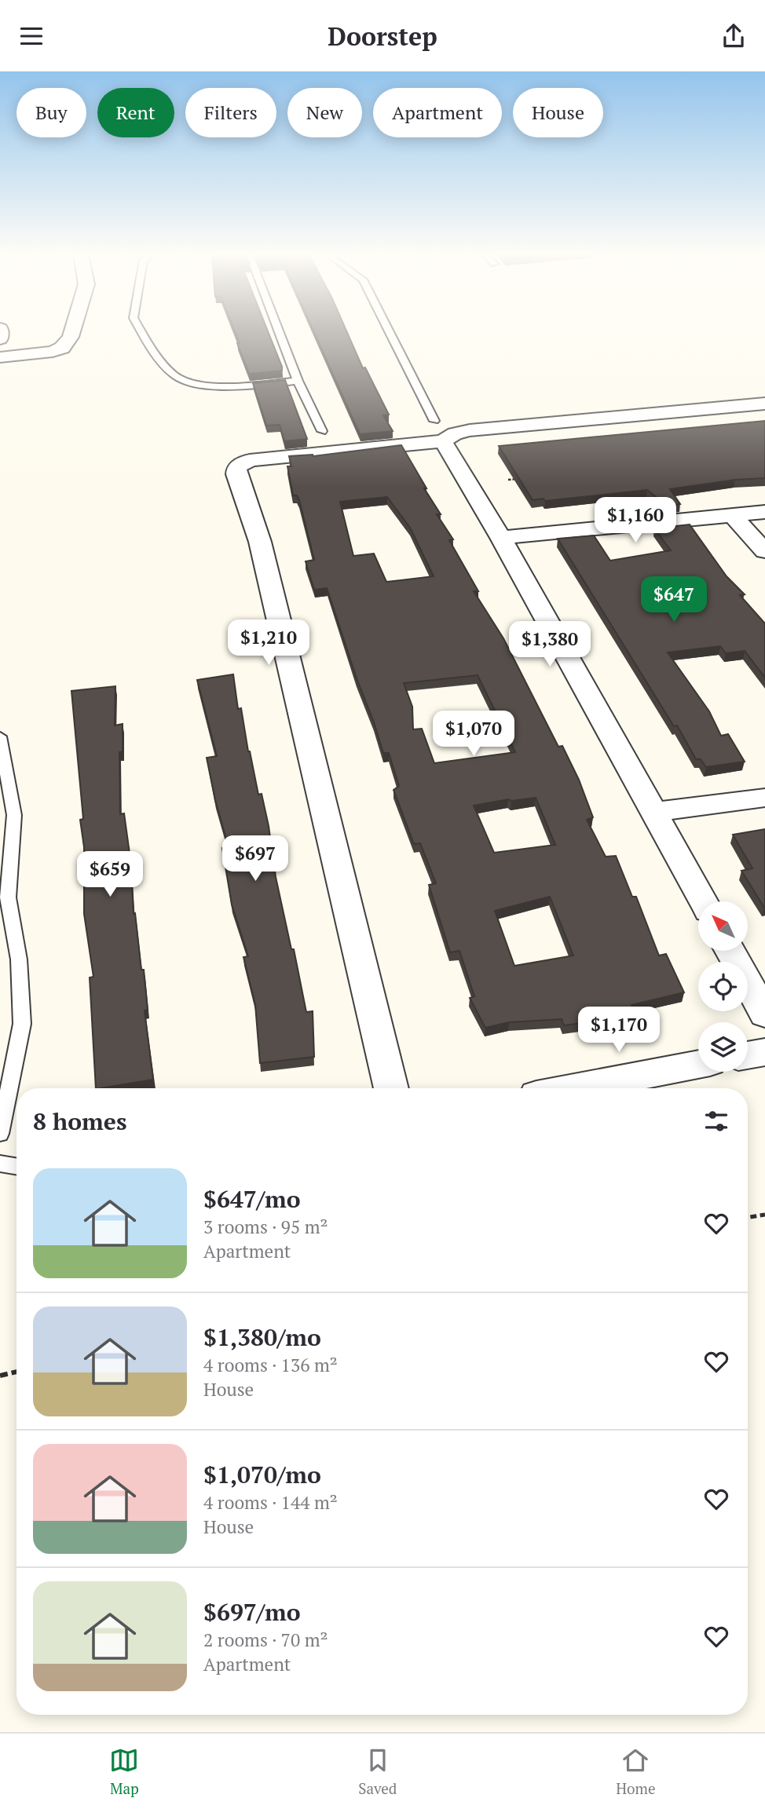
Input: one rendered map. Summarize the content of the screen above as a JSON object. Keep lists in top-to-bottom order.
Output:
{
  "north": "top left",
  "page": {
    "header": "Doorstep",
    "chip": [
      "Buy",
      "Rent",
      "Filters",
      "New",
      "Apartment",
      "House"
    ],
    "price": [
      "$1,160",
      "$647",
      "$1,210",
      "$1,380",
      "$1,070",
      "$697",
      "$659",
      "$1,170"
    ],
    "heading": "8 homes",
    "list": [
      {
        "name": "$647/mo",
        "note": "3 rooms · 95 m² · Apartment"
      },
      {
        "name": "$1,380/mo",
        "note": "4 rooms · 136 m² · House"
      },
      {
        "name": "$1,070/mo",
        "note": "4 rooms · 144 m² · House"
      },
      {
        "name": "$697/mo",
        "note": "2 rooms · 70 m² · Apartment"
      }
    ],
    "tabs": ["Map", "Saved", "Home"]
  }
}
